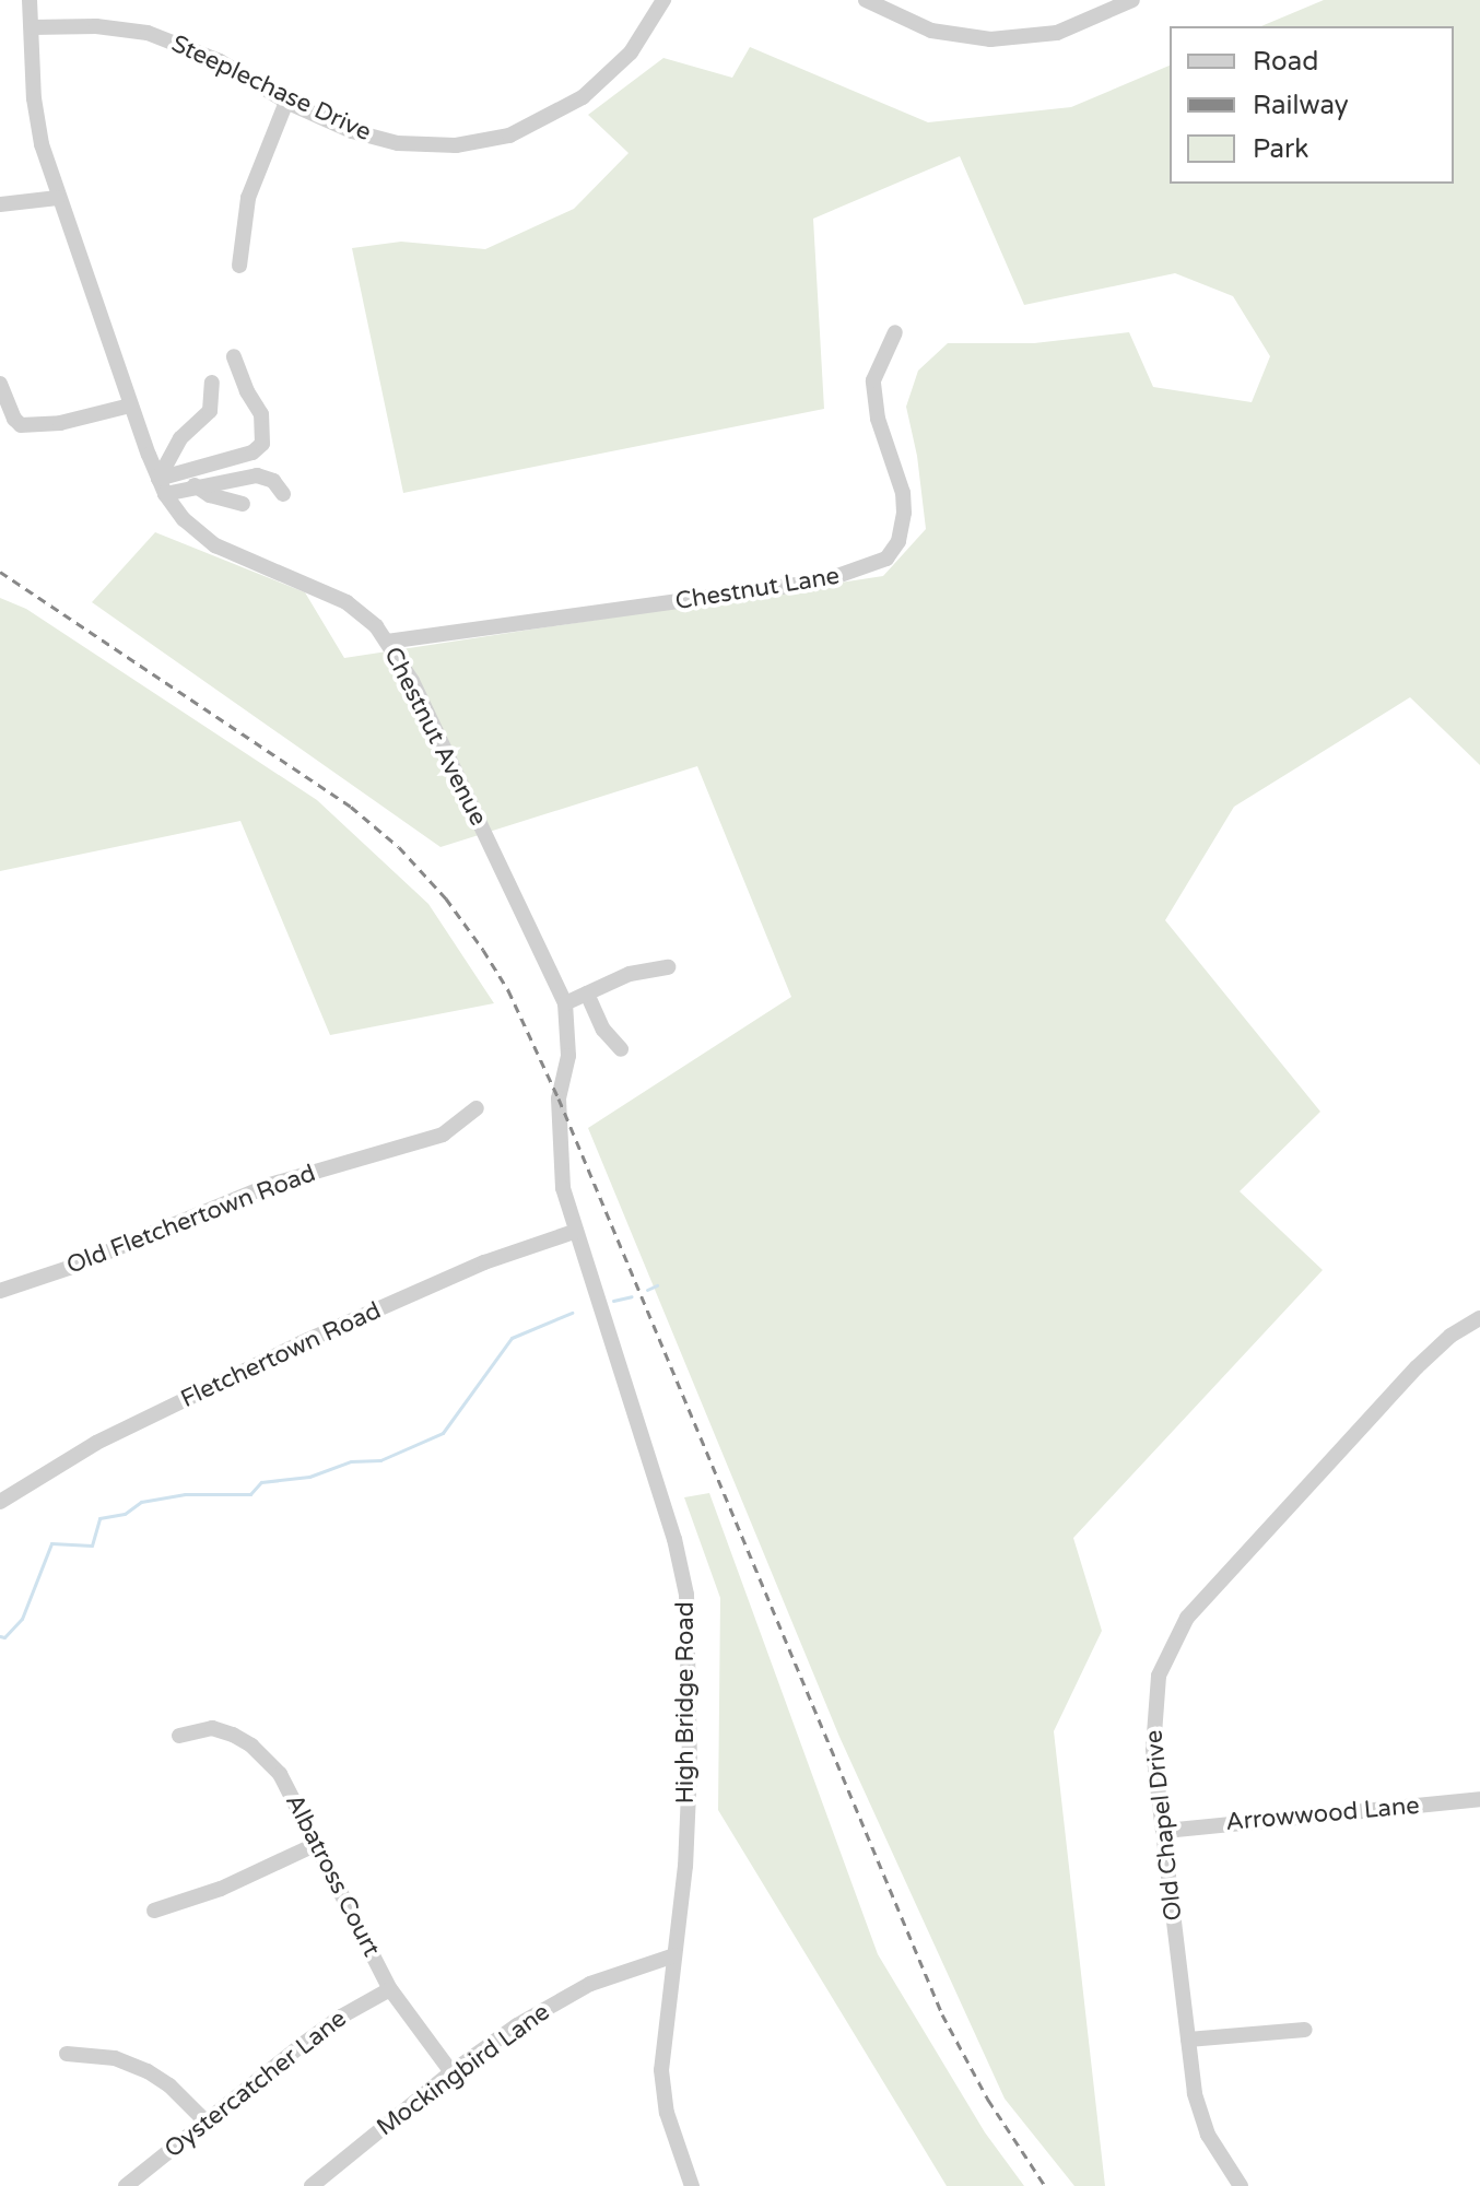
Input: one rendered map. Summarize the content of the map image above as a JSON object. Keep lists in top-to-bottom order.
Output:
{
  "streets": {
    "street": [
      "Steeplechase Drive",
      "Chestnut Lane",
      "Chestnut Avenue",
      "Old Fletchertown Road",
      "Fletchertown Road",
      "High Bridge Road",
      "Arrowwood Lane",
      "Old Chapel Drive",
      "Albatross Court",
      "Mockingbird Lane",
      "Oystercatcher Lane"
    ]
  },
  "crossings": [
    ["Steeplechase Drive", "Chestnut Avenue"],
    ["Chestnut Lane", "Chestnut Avenue"],
    ["Chestnut Avenue", "Fletchertown Road"],
    ["Chestnut Avenue", "High Bridge Road"],
    ["Fletchertown Road", "High Bridge Road"],
    ["High Bridge Road", "Mockingbird Lane"],
    ["Arrowwood Lane", "Old Chapel Drive"],
    ["Albatross Court", "Mockingbird Lane"],
    ["Albatross Court", "Oystercatcher Lane"]
  ],
  "legend": ["Road", "Railway", "Park"]
}
